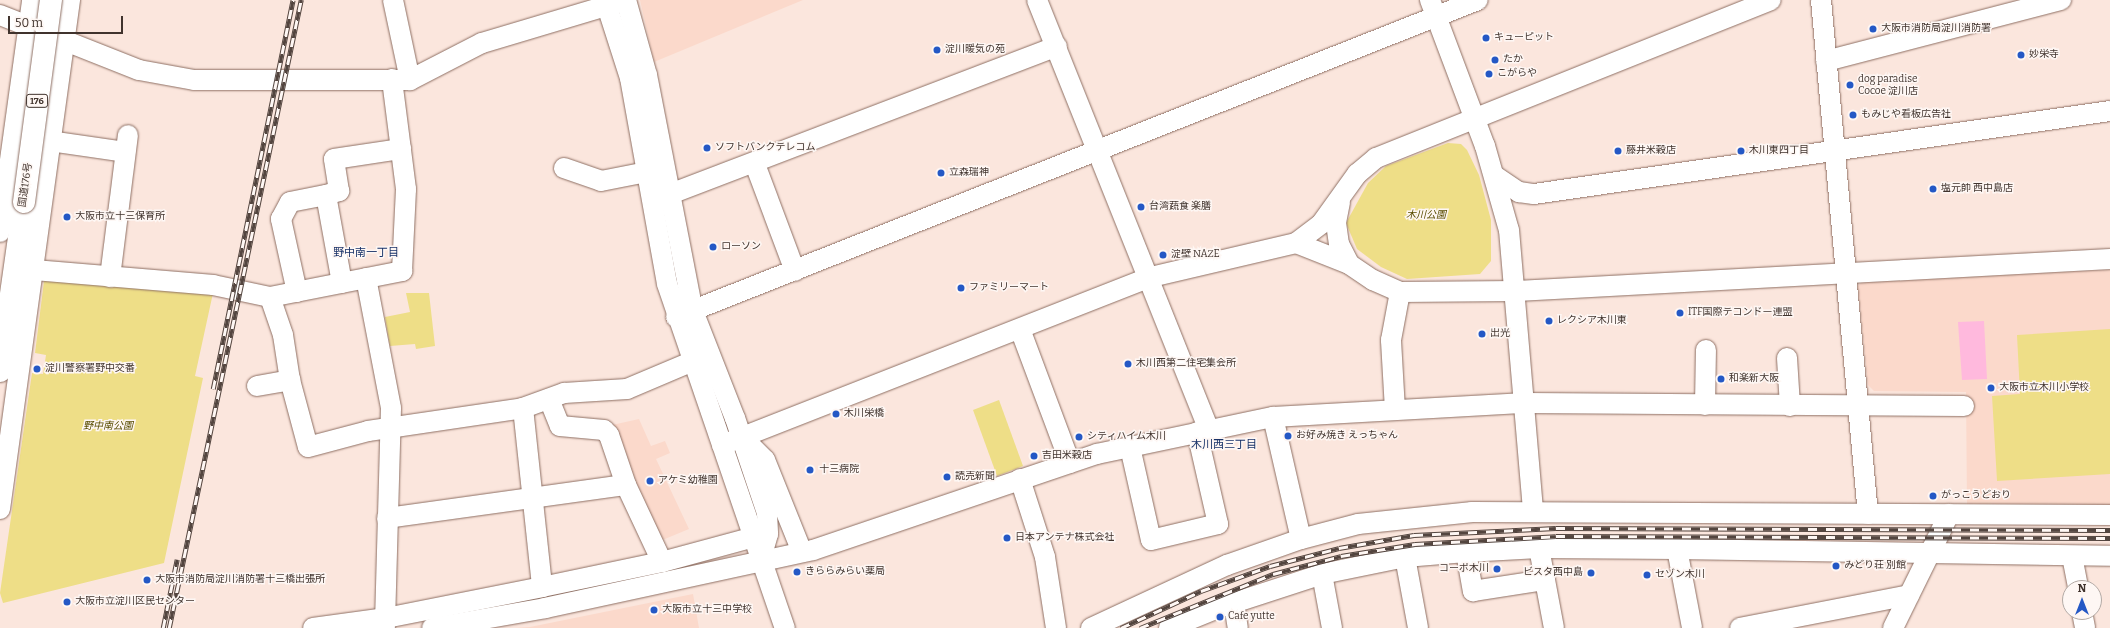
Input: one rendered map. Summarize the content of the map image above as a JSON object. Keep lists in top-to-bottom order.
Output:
{
  "streets": {
    "highway": ["176", "国道176号"]
  },
  "districts": ["野中南一丁目", "木川西三丁目"],
  "parks": ["木川公園", "野中南公園"],
  "places": [
    "大阪市消防局淀川消防署",
    "キューピット",
    "淀川暖気の苑",
    "妙栄寺",
    "たか",
    "こがらや",
    "dog paradise Cocoe 淀川店",
    "もみじや看板広告社",
    "ソフトバンクテレコム",
    "藤井米穀店",
    "木川東四丁目",
    "立森瑞神",
    "塩元帥 西中島店",
    "台湾蔬食 楽膳",
    "大阪市立十三保育所",
    "ローソン",
    "淀壁 NAZE",
    "ファミリーマート",
    "ITF国際テコンドー連盟",
    "レクシア木川東",
    "出光",
    "木川西第二住宅集会所",
    "淀川警察署野中交番",
    "和楽新大阪",
    "大阪市立木川小学校",
    "木川栄橋",
    "お好み焼き えっちゃん",
    "シティハイム木川",
    "吉田米穀店",
    "十三病院",
    "読売新聞",
    "アケミ幼稚園",
    "がっこうどおり",
    "日本アンテナ株式会社",
    "みどり荘 別館",
    "コーポ木川",
    "きららみらい薬局",
    "ビスタ西中島",
    "セゾン木川",
    "大阪市消防局淀川消防署十三橋出張所",
    "大阪市立淀川区民センター",
    "大阪市立十三中学校",
    "Cafe yutte"
  ],
  "scale_bar": "50 m",
  "north": "top"
}
